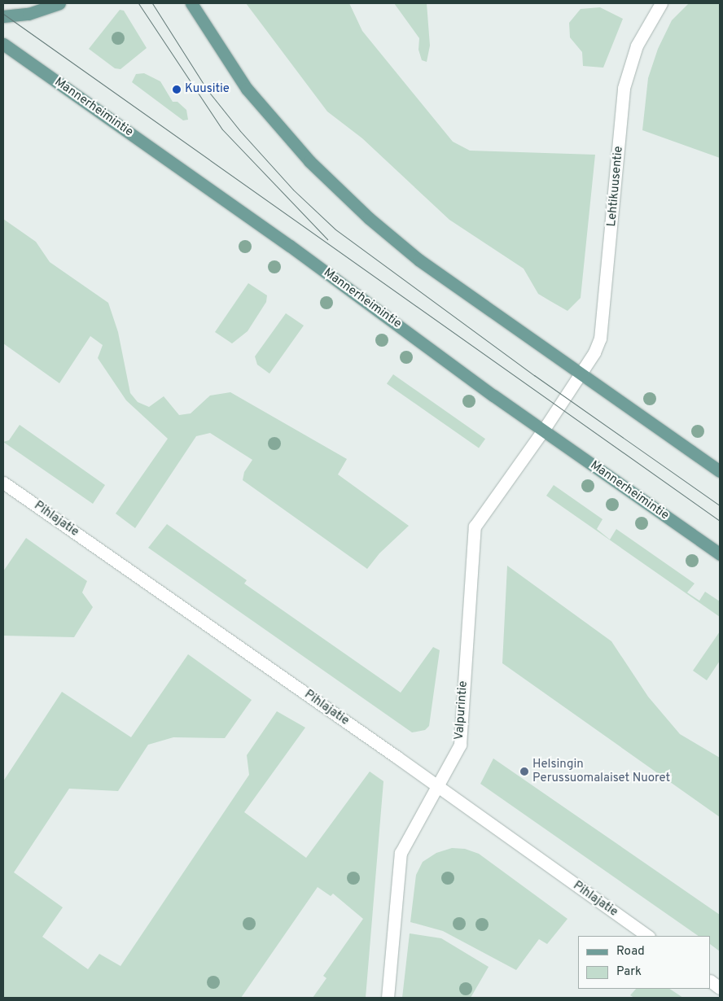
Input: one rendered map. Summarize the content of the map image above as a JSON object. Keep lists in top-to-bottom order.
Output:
{
  "streets": {
    "main road": ["Mannerheimintie"],
    "street": ["Lehtikuusentie", "Pihlajatie", "Valpurintie"]
  },
  "crossings": [
    ["Mannerheimintie", "Lehtikuusentie"],
    ["Mannerheimintie", "Valpurintie"],
    ["Lehtikuusentie", "Valpurintie"],
    ["Pihlajatie", "Valpurintie"]
  ],
  "places": ["Kuusitie", "Helsingin Perussuomalaiset Nuoret"],
  "legend": ["Road", "Park"]
}
